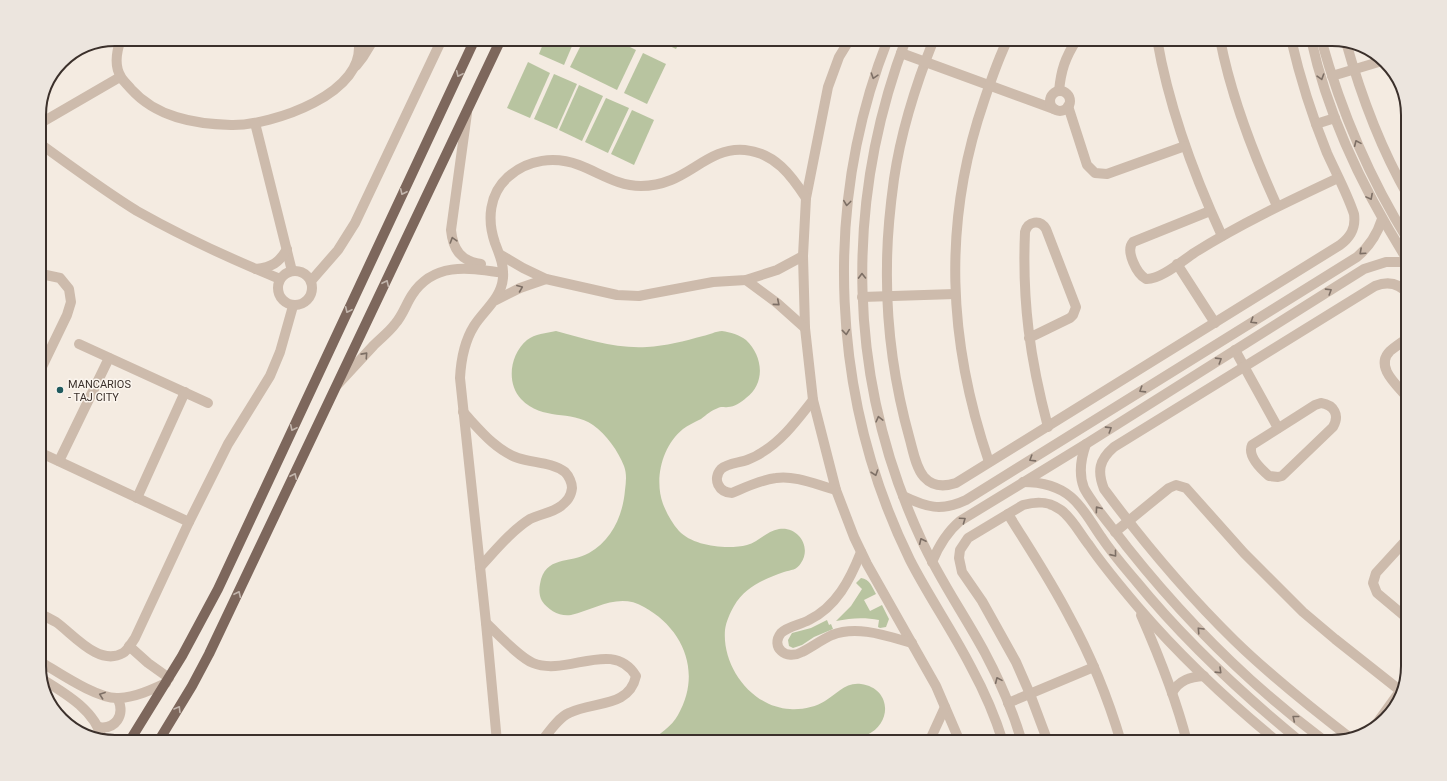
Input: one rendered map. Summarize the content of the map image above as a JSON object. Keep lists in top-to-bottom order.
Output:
{
  "places": ["MANCARIOS - TAJ CITY"]
}
